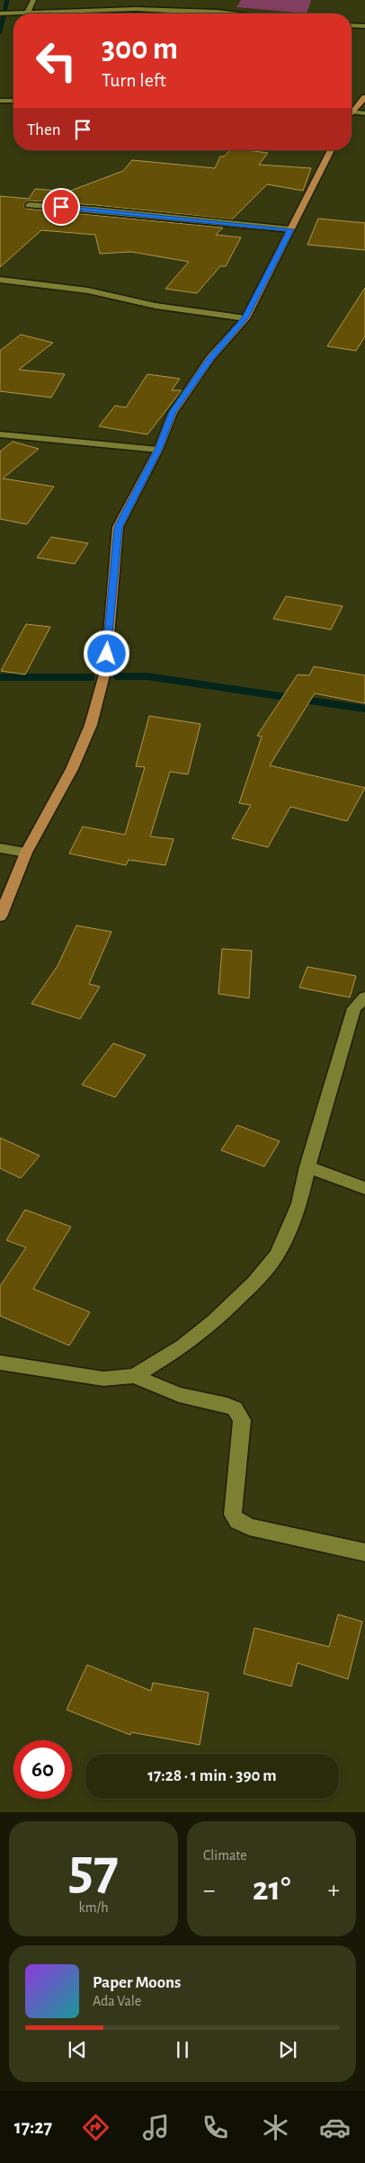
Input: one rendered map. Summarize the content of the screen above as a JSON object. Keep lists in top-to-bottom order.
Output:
{
  "page": {
    "turn": ["300 m", "Turn left"],
    "then": "Then",
    "limit": "60",
    "trip": "17:28 · 1 min · 390 m",
    "tile": [
      ["57", "km/h"],
      "Climate"
    ],
    "heat": ["−", "21°", "+"],
    "song": ["Paper Moons", "Ada Vale"],
    "tabs": "17:27"
  }
}
